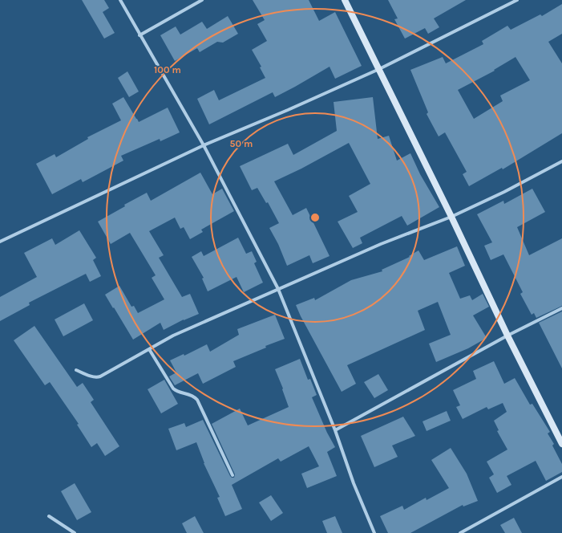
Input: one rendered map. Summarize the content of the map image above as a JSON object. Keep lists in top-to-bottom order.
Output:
{
  "rings": ["100 m", "50 m"]
}
